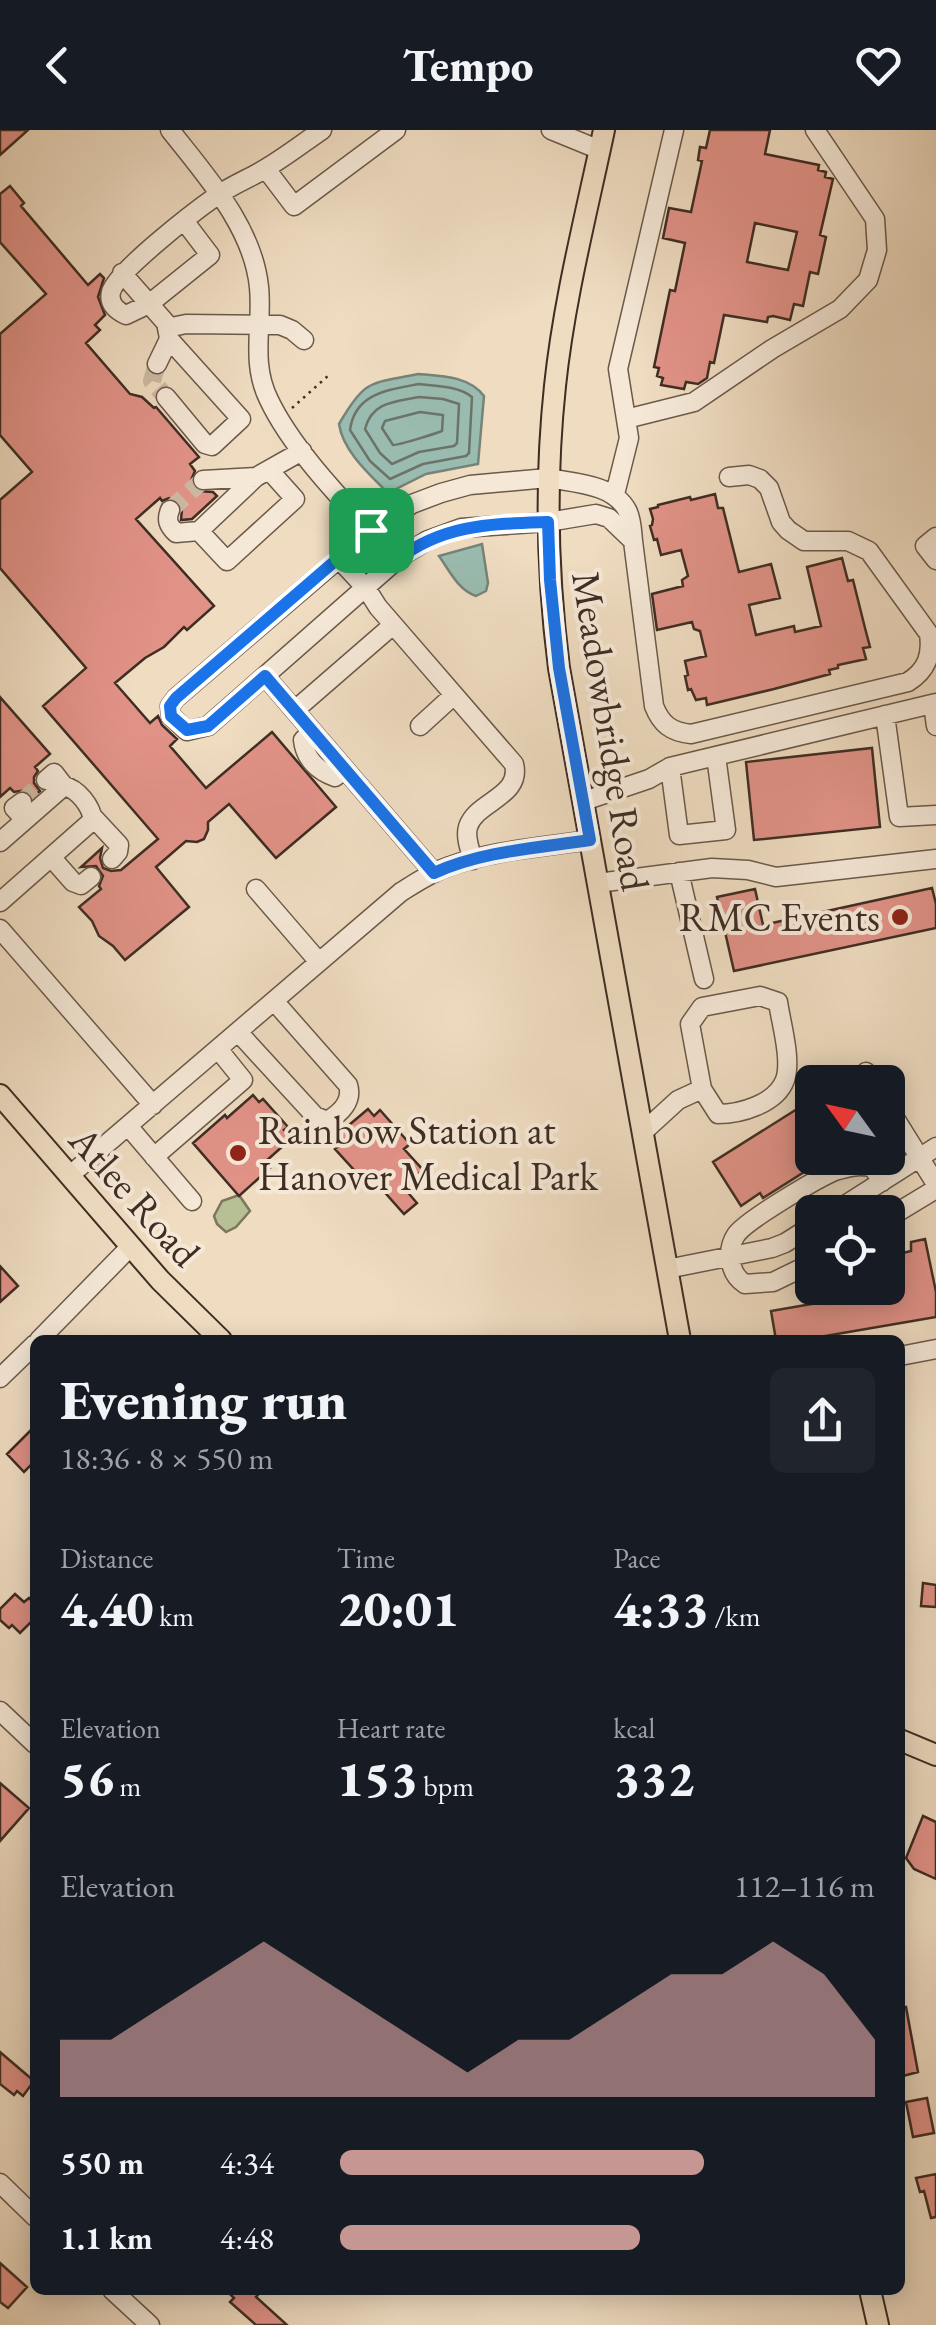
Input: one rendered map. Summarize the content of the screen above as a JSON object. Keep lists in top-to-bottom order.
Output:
{
  "streets": {
    "main road": ["Meadowbridge Road", "Atlee Road"]
  },
  "places": ["RMC Events", "Rainbow Station at Hanover Medical Park"],
  "north": "top left",
  "page": {
    "header": "Tempo",
    "heading": ["Evening run", "18:36 · 8 × 550 m"],
    "stats": [
      ["Distance", "4.40 km"],
      ["Time", "20:01"],
      ["Pace", "4:33 /km"],
      ["Elevation", "56 m"],
      ["Heart rate", "153 bpm"],
      ["kcal", "332"]
    ],
    "chart": ["Elevation", "112–116 m"],
    "list": [
      {
        "name": "550 m",
        "note": "4:34"
      },
      {
        "name": "1.1 km",
        "note": "4:48"
      }
    ]
  }
}
